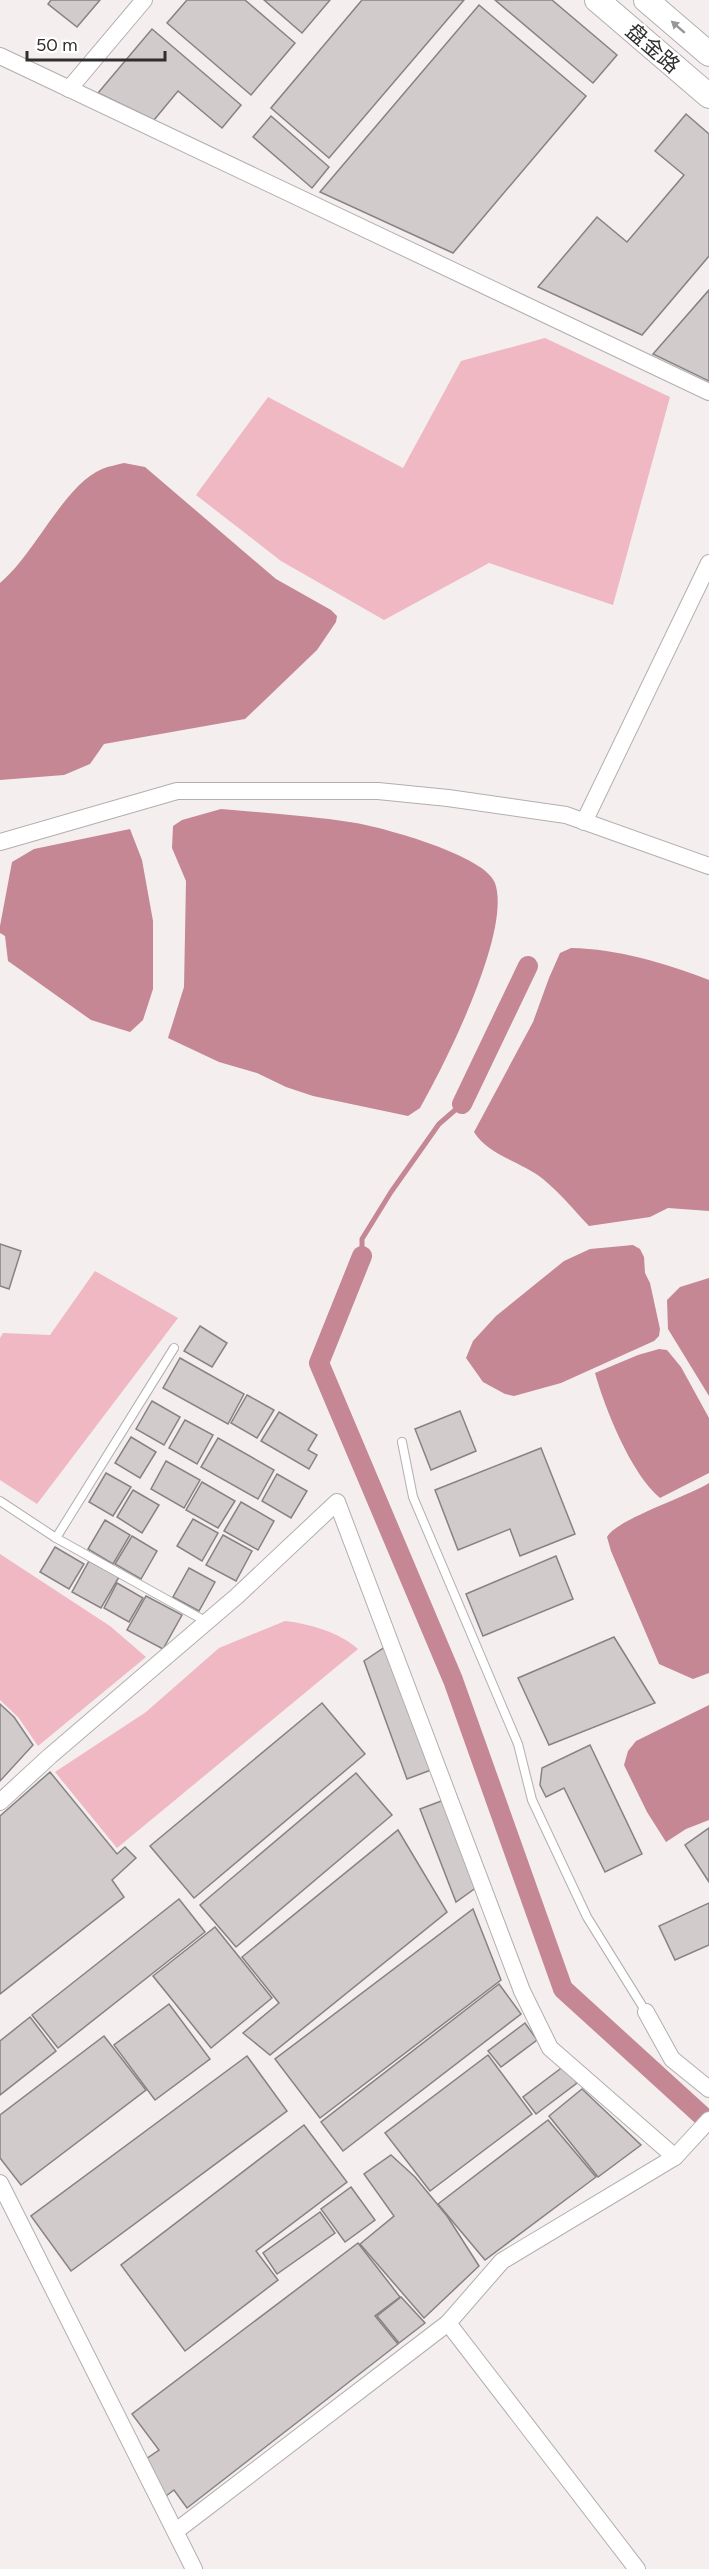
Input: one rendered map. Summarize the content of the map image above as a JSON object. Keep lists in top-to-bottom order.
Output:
{
  "streets": {
    "street": ["盘金路"]
  },
  "scale_bar": "50 m"
}
